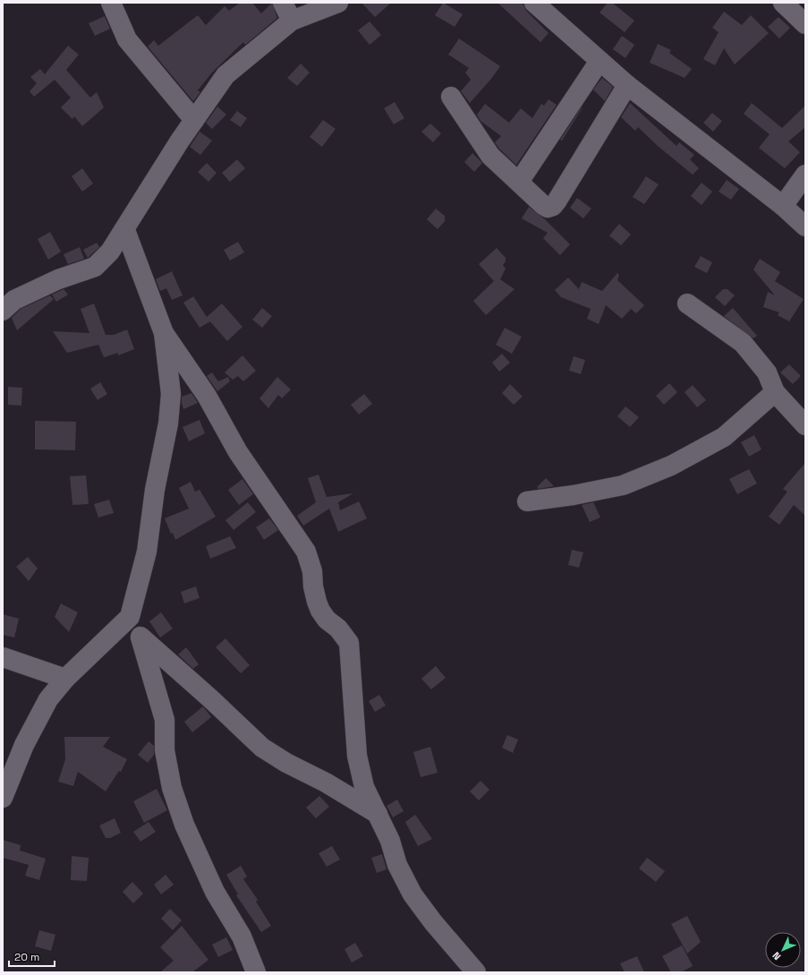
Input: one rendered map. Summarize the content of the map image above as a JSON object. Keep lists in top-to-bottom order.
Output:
{
  "scale_bar": "20 m",
  "north": "bottom left"
}
